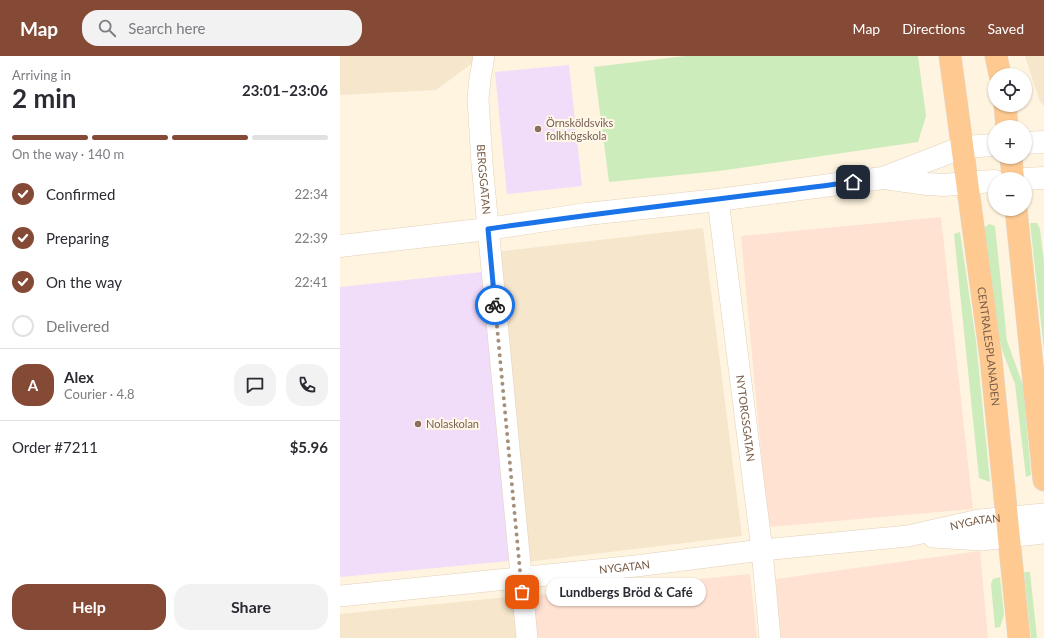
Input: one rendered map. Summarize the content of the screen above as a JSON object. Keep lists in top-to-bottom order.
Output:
{
  "streets": {
    "highway": ["CENTRALESPLANADEN"],
    "street": ["BERGSGATAN", "NYTORGSGATAN", "NYGATAN"]
  },
  "crossings": [
    ["BERGSGATAN", "NYGATAN"],
    ["CENTRALESPLANADEN", "NYGATAN"],
    ["NYTORGSGATAN", "NYGATAN"]
  ],
  "places": ["Örnsköldsviks folkhögskola", "Nolaskolan", "Lundbergs Bröd & Café"],
  "page": {
    "header": "Map",
    "search": "Search here",
    "nav": ["Map", "Directions", "Saved"],
    "heading": ["2 min", "Arriving in", "23:01–23:06"],
    "panel": [
      "Alex",
      "Courier · 4.8",
      "Order #7211",
      "$5.96"
    ],
    "map_buttons": ["+", "−"],
    "bar": "On the way · 140 m",
    "list": [
      ["Confirmed", "22:34"],
      ["Preparing", "22:39"],
      ["On the way", "22:41"],
      "Delivered"
    ],
    "round": "A",
    "buttons": ["Help", "Share"],
    "bubble": "Lundbergs Bröd & Café"
  }
}
